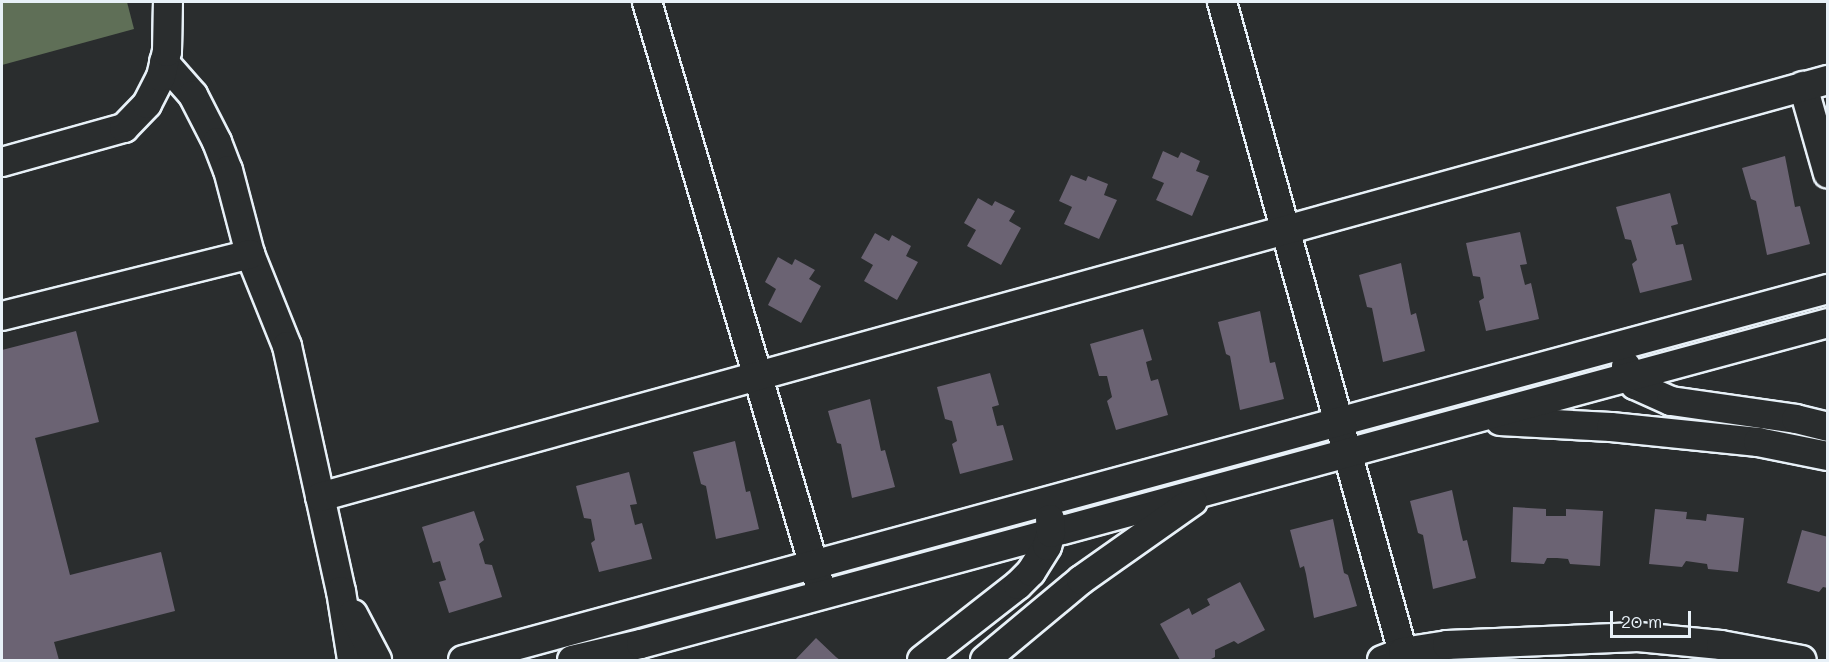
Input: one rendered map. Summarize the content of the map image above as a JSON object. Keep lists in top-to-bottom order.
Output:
{
  "scale_bar": "20 m"
}
